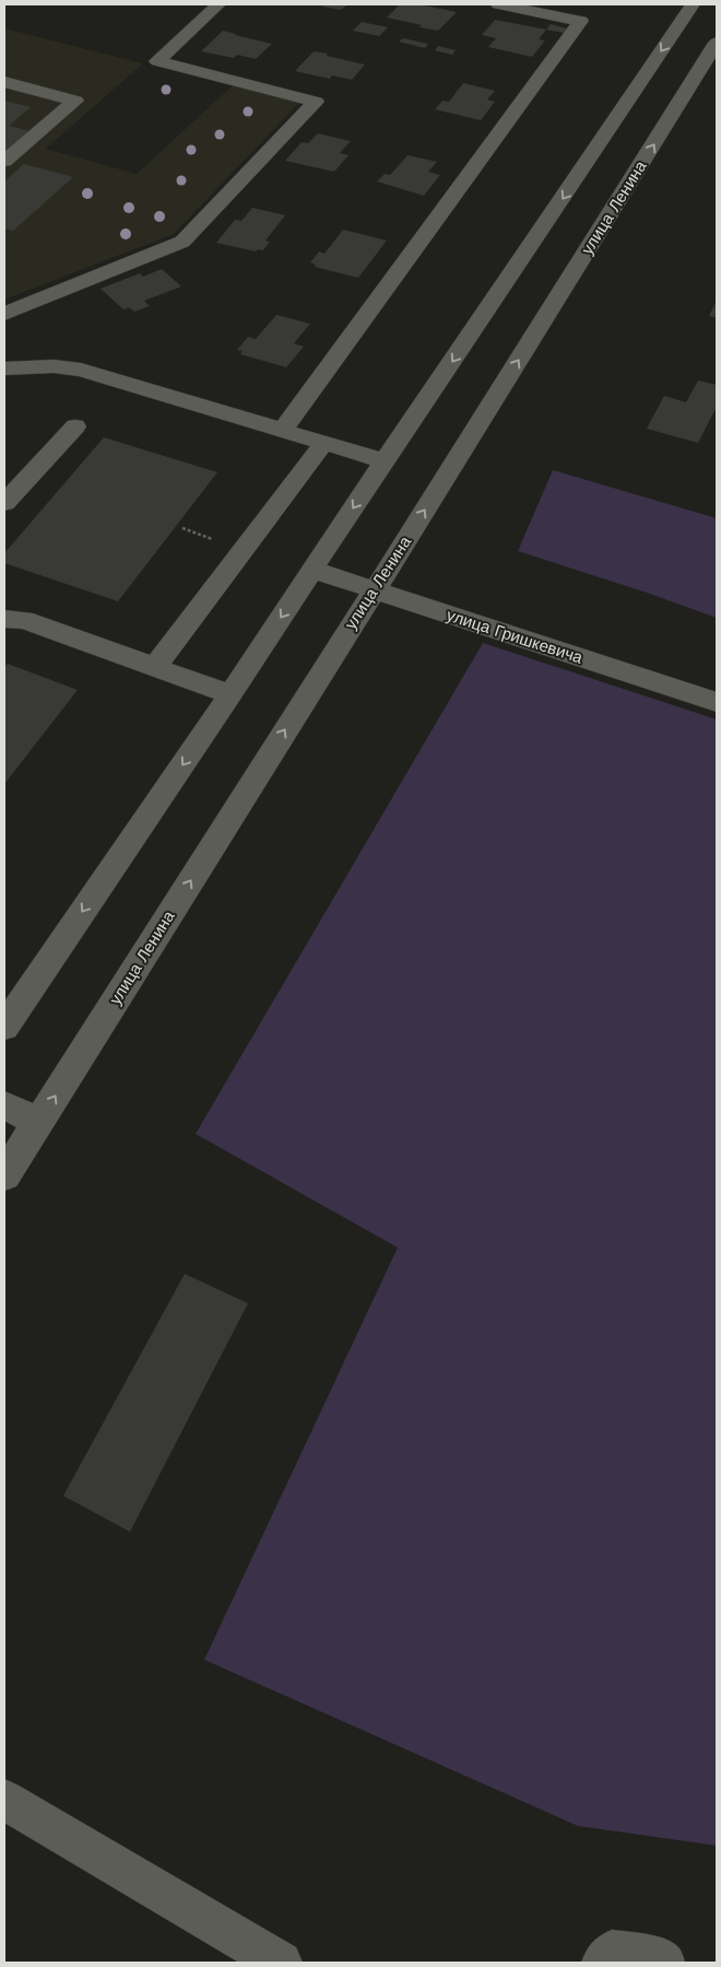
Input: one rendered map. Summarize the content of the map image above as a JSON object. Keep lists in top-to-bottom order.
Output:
{
  "streets": {
    "street": ["улица Ленина", "улица Гришкевича"]
  },
  "crossings": [
    ["улица Ленина", "улица Гришкевича"]
  ]
}
